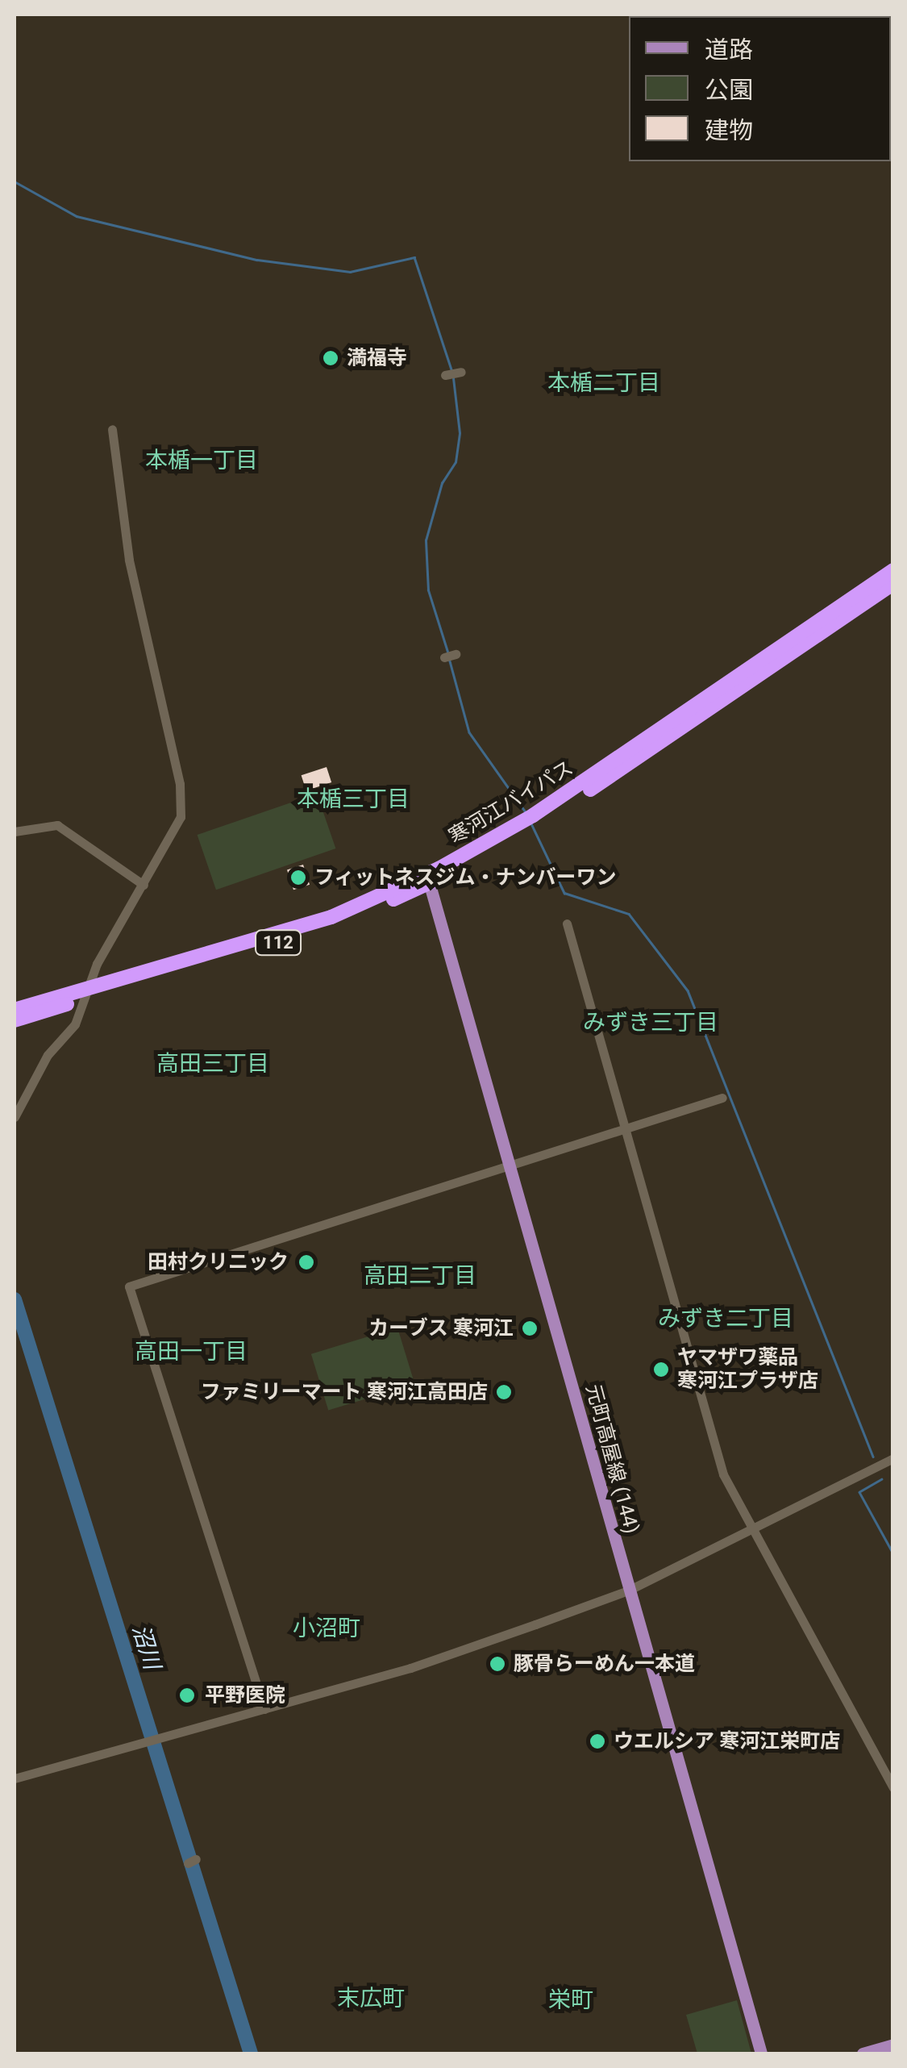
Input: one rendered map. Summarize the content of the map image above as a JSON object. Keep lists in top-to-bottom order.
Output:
{
  "streets": {
    "highway": ["寒河江バイパス", "112"],
    "main road": ["元町高屋線 (144)"]
  },
  "crossings": [
    ["寒河江バイパス", "元町高屋線 (144)"]
  ],
  "districts": [
    "本楯二丁目",
    "本楯一丁目",
    "本楯三丁目",
    "みずき三丁目",
    "高田三丁目",
    "高田二丁目",
    "みずき二丁目",
    "高田一丁目",
    "小沼町",
    "末広町",
    "栄町"
  ],
  "water": ["沼川"],
  "places": [
    "満福寺",
    "フィットネスジム・ナンバーワン",
    "田村クリニック",
    "カーブス 寒河江",
    "ヤマザワ薬品 寒河江プラザ店",
    "ファミリーマート 寒河江高田店",
    "豚骨らーめん一本道",
    "平野医院",
    "ウエルシア 寒河江栄町店"
  ],
  "legend": ["道路", "公園", "建物"]
}
